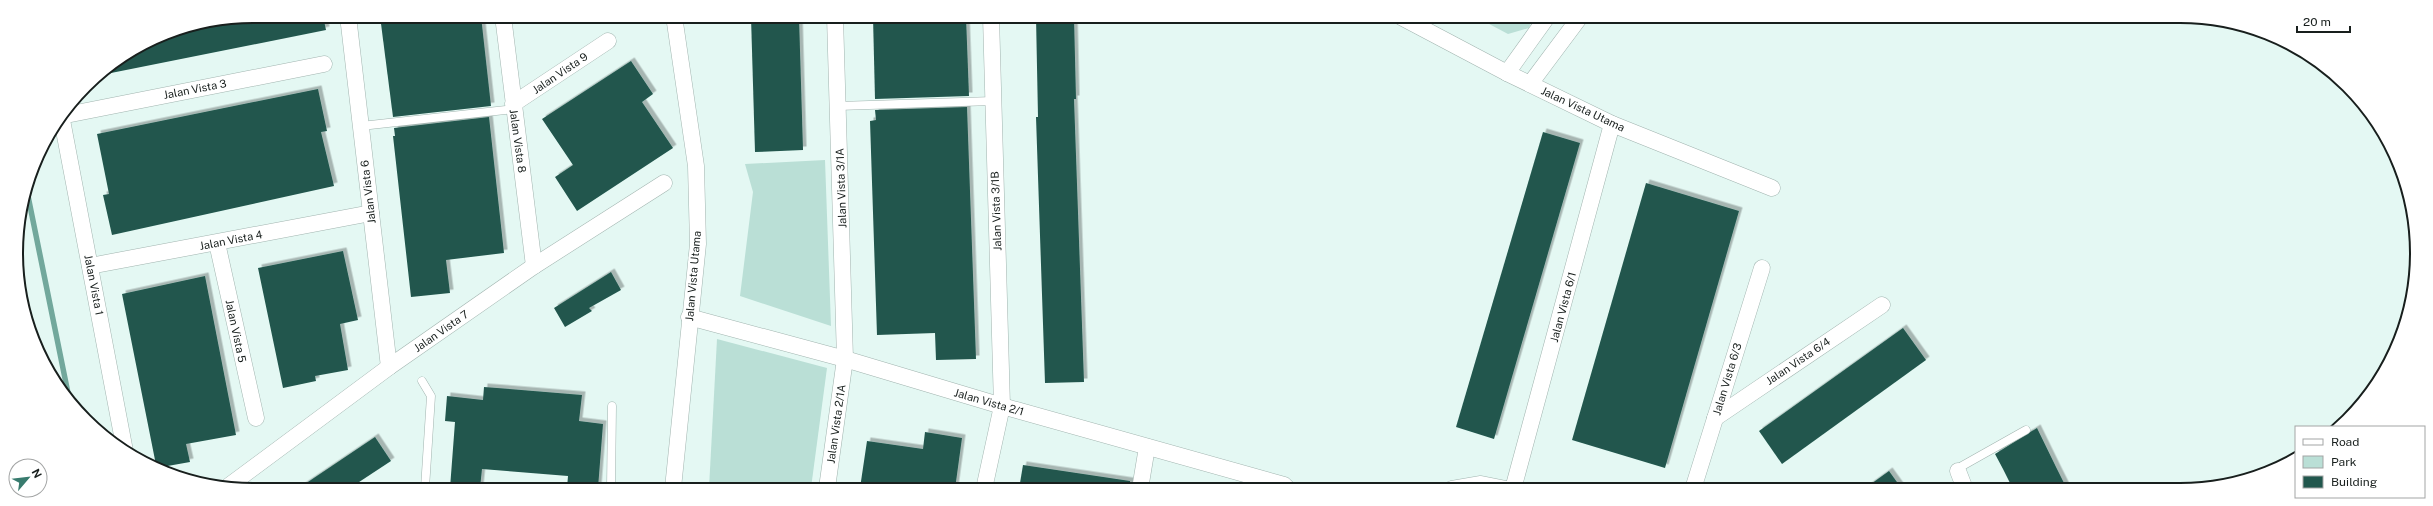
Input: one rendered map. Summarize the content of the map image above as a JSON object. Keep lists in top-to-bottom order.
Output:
{
  "streets": {
    "street": [
      "Jalan Vista 9",
      "Jalan Vista 3",
      "Jalan Vista Utama",
      "Jalan Vista 8",
      "Jalan Vista 3/1A",
      "Jalan Vista 6",
      "Jalan Vista 3/1B",
      "Jalan Vista 4",
      "Jalan Vista 1",
      "Jalan Vista 6/1",
      "Jalan Vista 5",
      "Jalan Vista 7",
      "Jalan Vista 6/4",
      "Jalan Vista 6/3",
      "Jalan Vista 2/1",
      "Jalan Vista 2/1A"
    ]
  },
  "crossings": [
    ["Jalan Vista 9", "Jalan Vista 8"],
    ["Jalan Vista Utama", "Jalan Vista 6/1"],
    ["Jalan Vista Utama", "Jalan Vista 2/1"],
    ["Jalan Vista 8", "Jalan Vista 7"],
    ["Jalan Vista 3/1A", "Jalan Vista 2/1"],
    ["Jalan Vista 3/1A", "Jalan Vista 2/1A"],
    ["Jalan Vista 6", "Jalan Vista 4"],
    ["Jalan Vista 6", "Jalan Vista 7"],
    ["Jalan Vista 3/1B", "Jalan Vista 2/1"],
    ["Jalan Vista 4", "Jalan Vista 1"],
    ["Jalan Vista 4", "Jalan Vista 5"],
    ["Jalan Vista 6/4", "Jalan Vista 6/3"],
    ["Jalan Vista 2/1", "Jalan Vista 2/1A"]
  ],
  "legend": ["Road", "Park", "Building"],
  "scale_bar": "20 m",
  "north": "top right"
}
